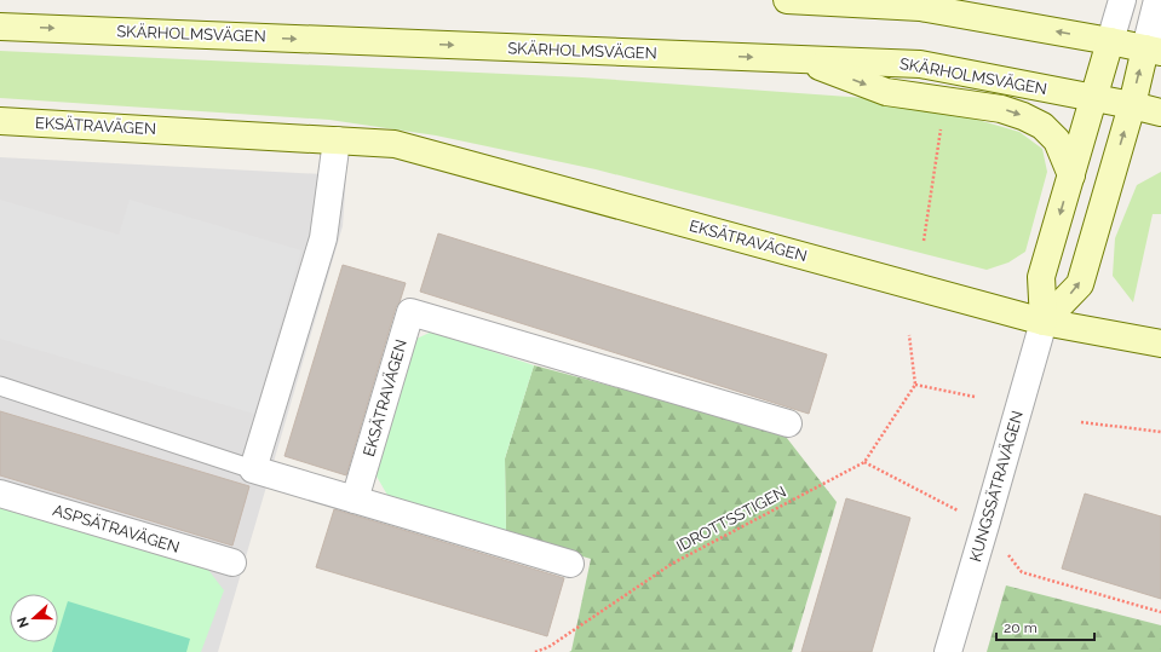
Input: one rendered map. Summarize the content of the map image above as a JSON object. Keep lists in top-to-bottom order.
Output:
{
  "streets": {
    "main road": ["SKÄRHOLMSVÄGEN", "EKSÄTRAVÄGEN", "KUNGSSÄTRAVÄGEN"],
    "street": ["ASPSÄTRAVÄGEN"],
    "path": ["IDROTTSSTIGEN"]
  },
  "crossings": [
    ["SKÄRHOLMSVÄGEN", "KUNGSSÄTRAVÄGEN"],
    ["EKSÄTRAVÄGEN", "KUNGSSÄTRAVÄGEN"]
  ],
  "one_way": ["SKÄRHOLMSVÄGEN"],
  "scale_bar": "20 m",
  "north": "left"
}
